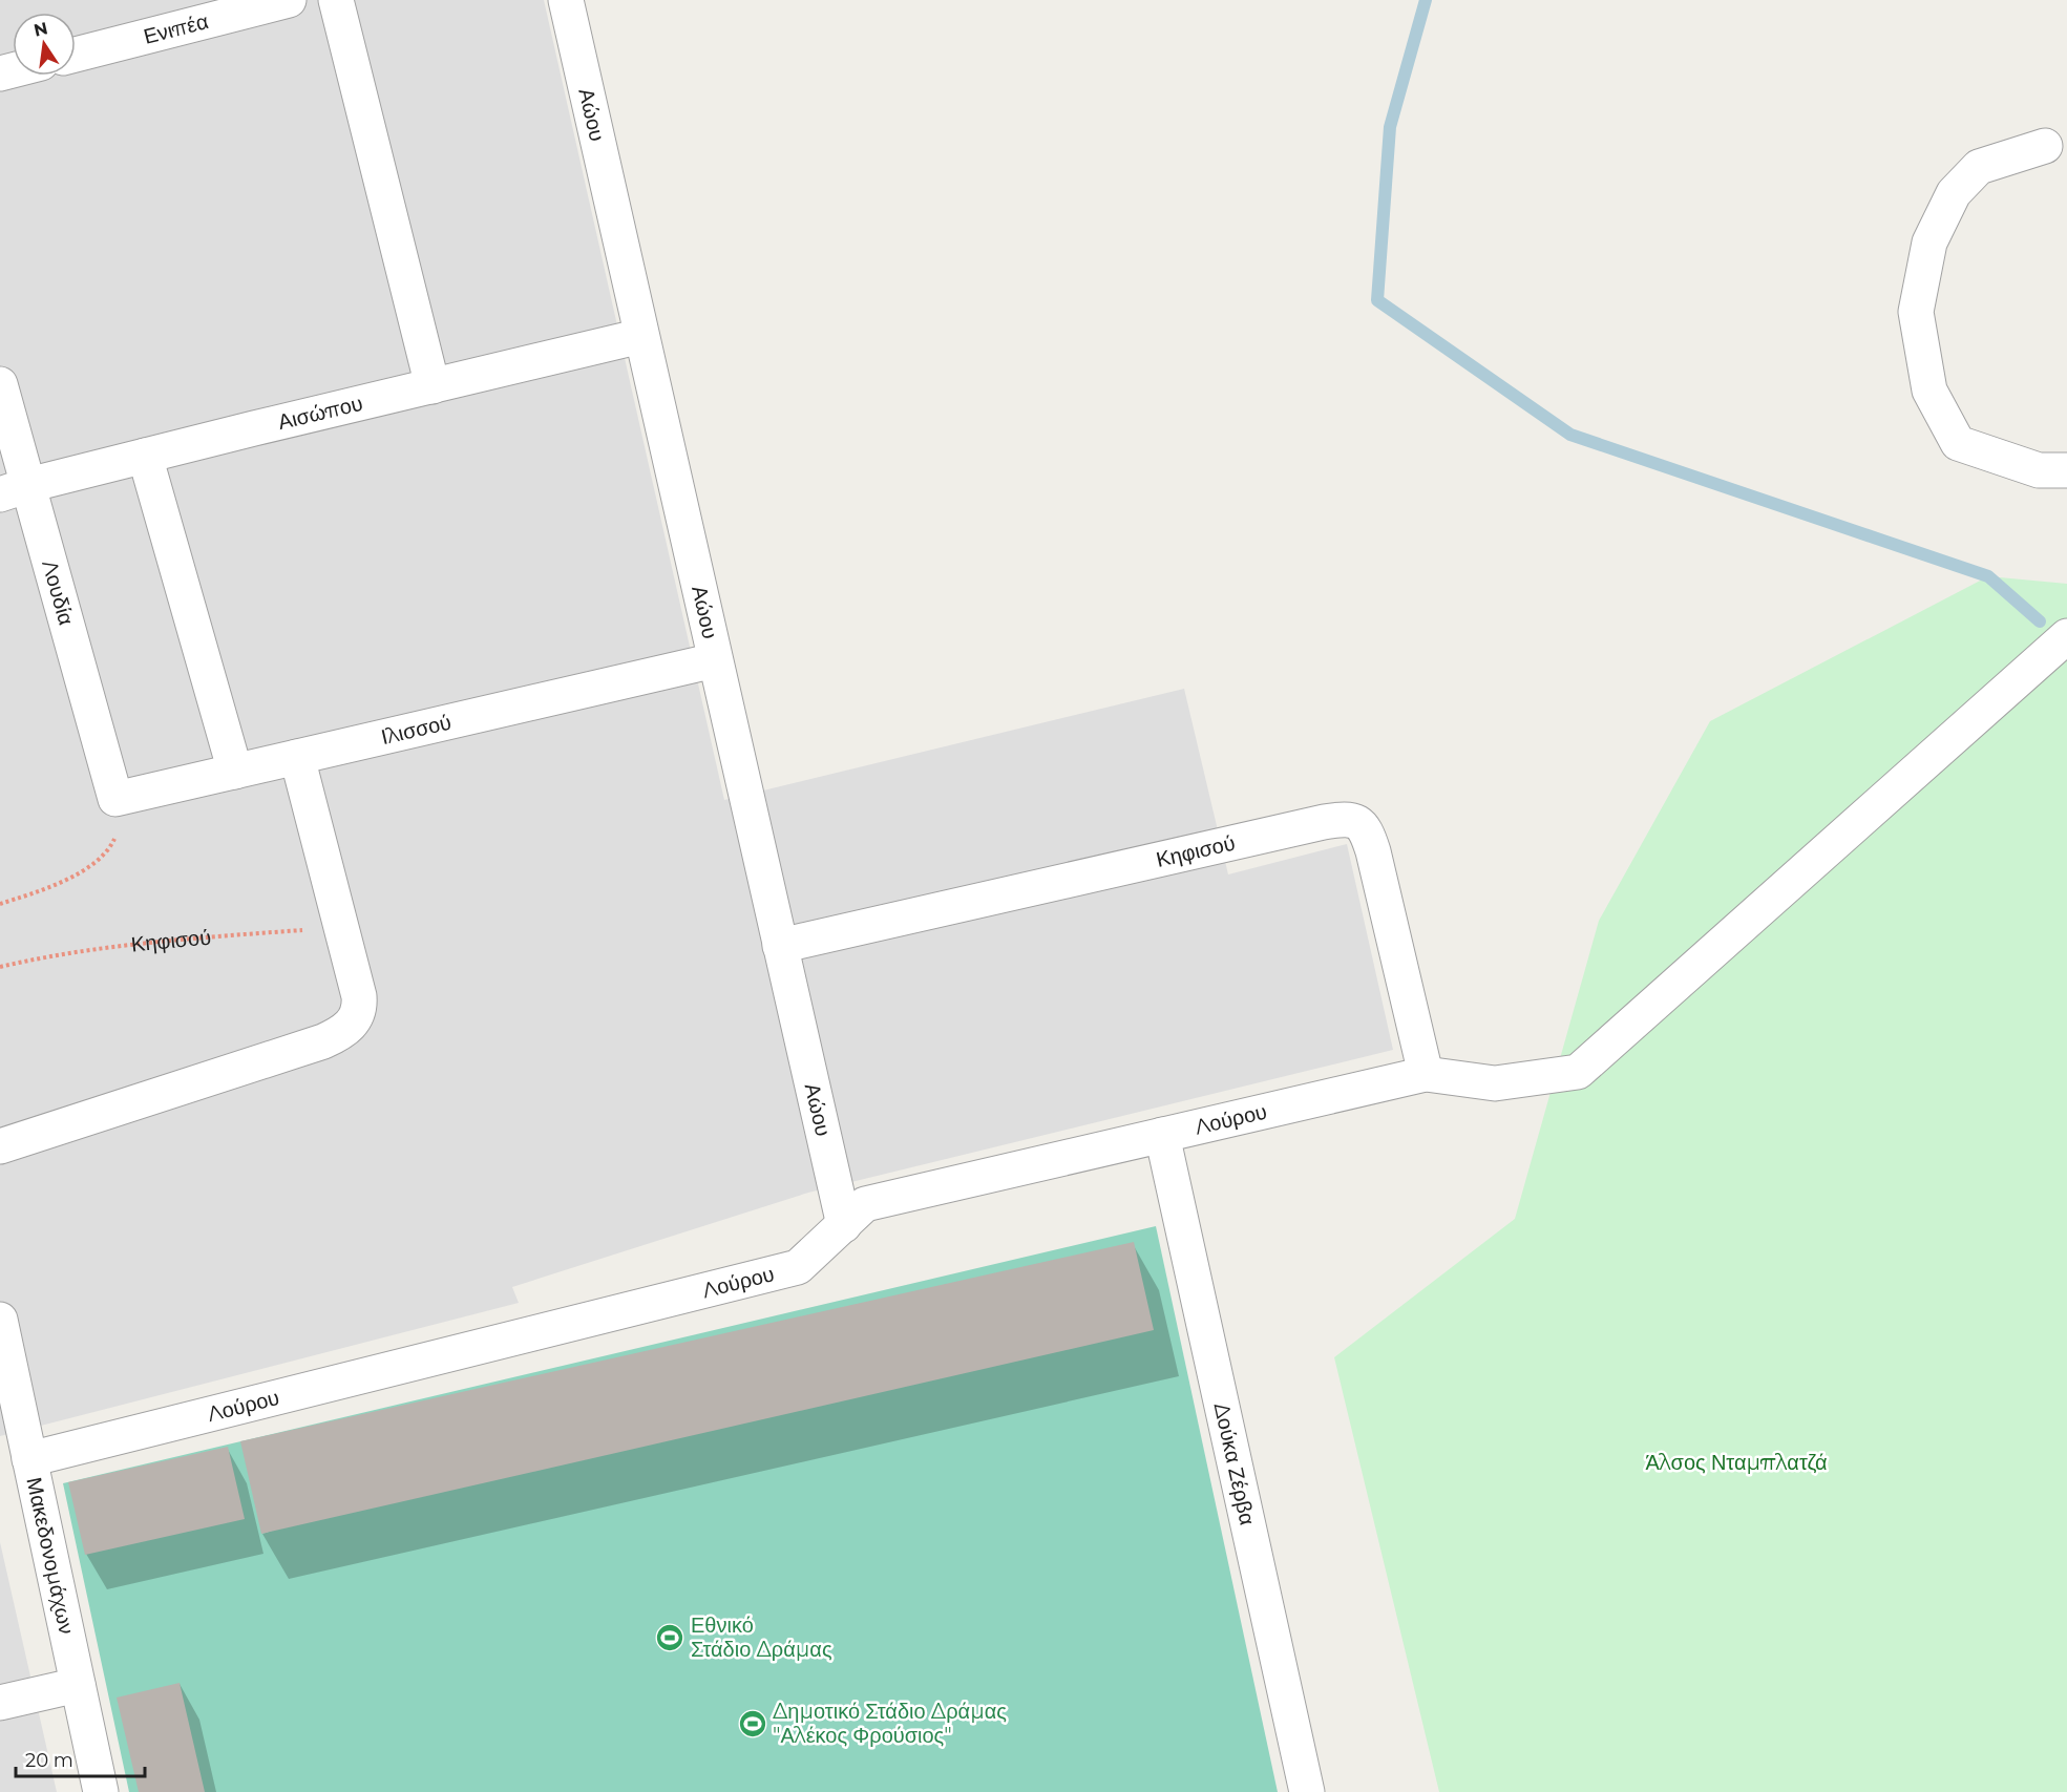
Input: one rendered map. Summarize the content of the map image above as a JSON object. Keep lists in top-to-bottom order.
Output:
{
  "streets": {
    "street": [
      "Ενιπέα",
      "Αώου",
      "Αισώπου",
      "Λουδία",
      "Ιλισσού",
      "Κηφισού",
      "Λούρου",
      "Δούκα Ζέρβα",
      "Μακεδονομάχων"
    ]
  },
  "crossings": [
    ["Αώου", "Αισώπου"],
    ["Αώου", "Ιλισσού"],
    ["Αώου", "Κηφισού"],
    ["Αώου", "Λούρου"],
    ["Αισώπου", "Λουδία"],
    ["Λουδία", "Ιλισσού"],
    ["Κηφισού", "Λούρου"],
    ["Λούρου", "Δούκα Ζέρβα"],
    ["Λούρου", "Μακεδονομάχων"]
  ],
  "parks": ["Άλσος Νταμπλατζά"],
  "places": {
    "sports": ["Εθνικό Στάδιο Δράμας", "Δημοτικό Στάδιο Δράμας \"Αλέκος Φρούσιος\""]
  },
  "scale_bar": "20 m",
  "north": "top"
}
